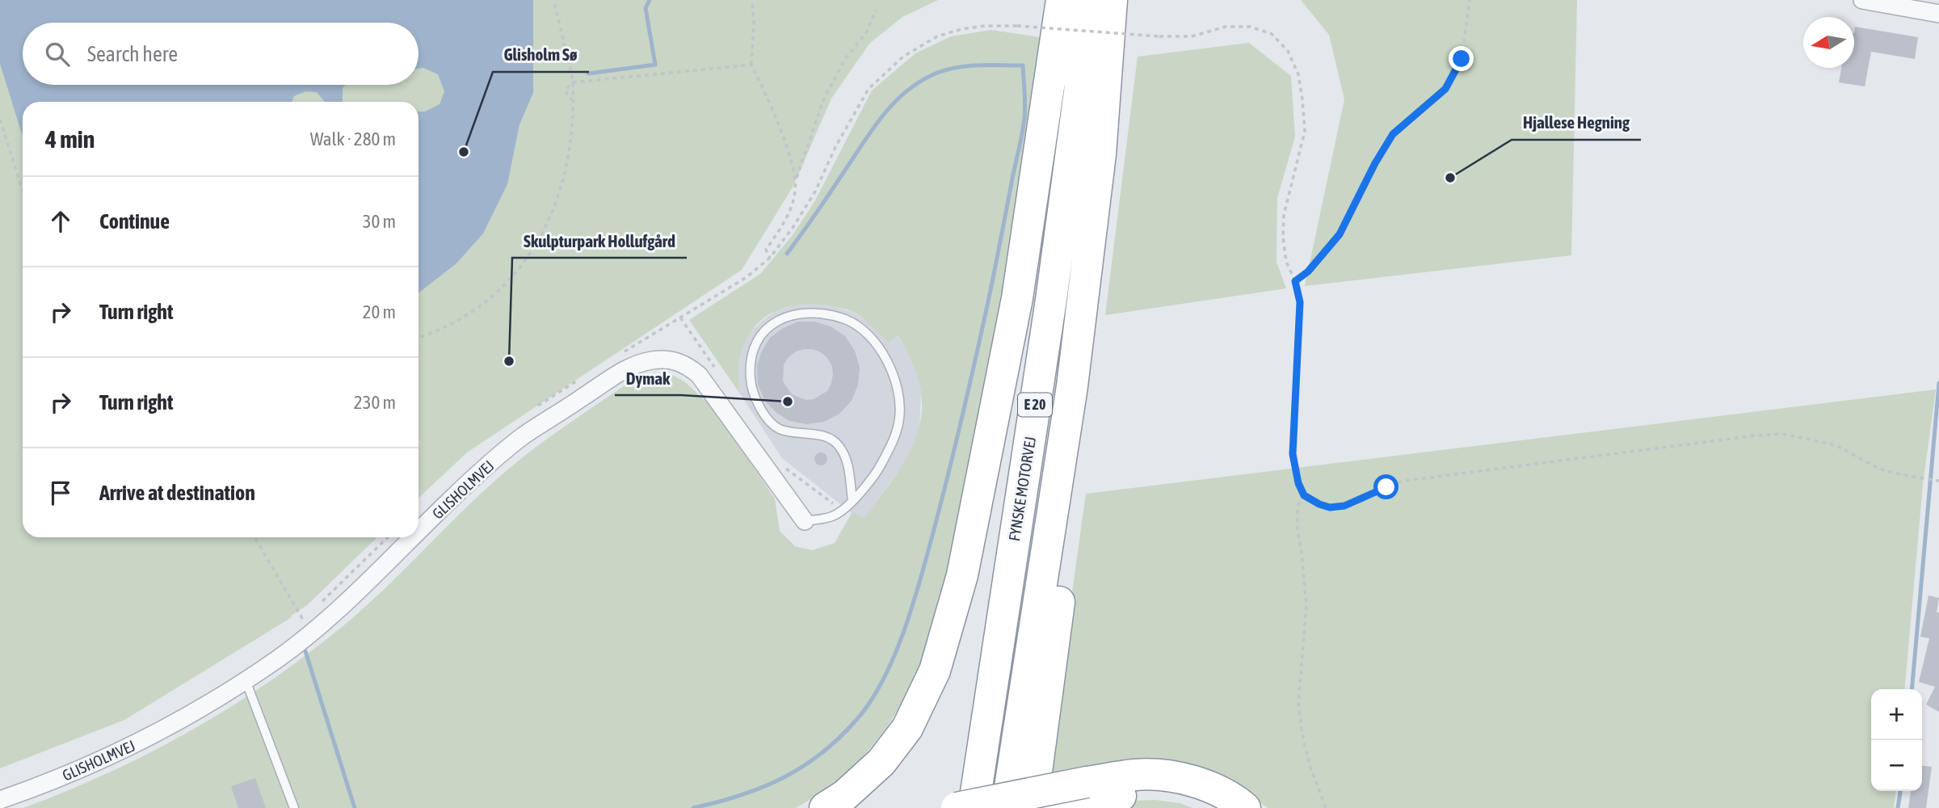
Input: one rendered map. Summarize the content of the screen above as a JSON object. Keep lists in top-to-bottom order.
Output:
{
  "streets": {
    "highway": ["E 20", "FYNSKE MOTORVEJ"],
    "street": ["GLISHOLMVEJ"]
  },
  "places": [
    "Glisholm Sø",
    "Hjallese Hegning",
    "Skulpturpark Hollufgård",
    "Dymak"
  ],
  "north": "left",
  "page": {
    "search": "Search here",
    "heading": ["4 min", "Walk · 280 m"],
    "list": [
      ["Continue", "30 m"],
      ["Turn right", "20 m"],
      ["Turn right", "230 m"],
      "Arrive at destination"
    ],
    "map_buttons": ["+", "−"]
  }
}
